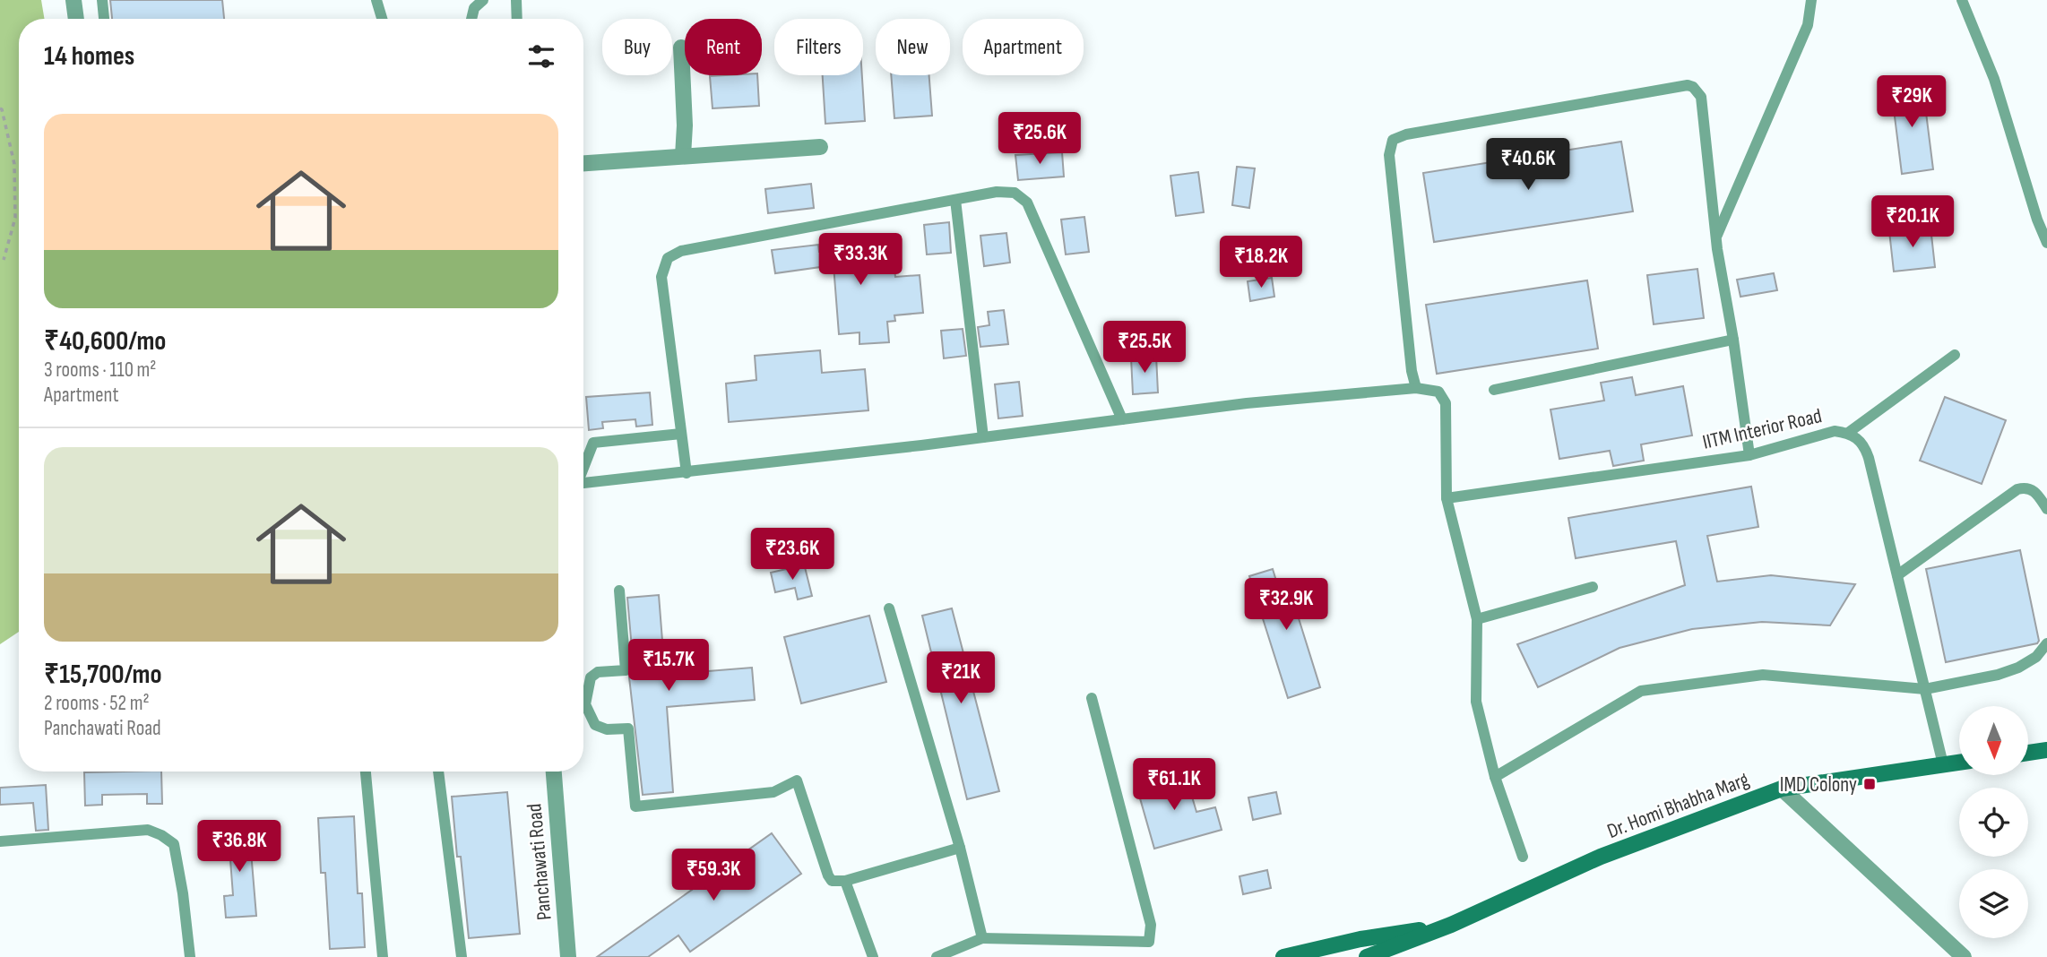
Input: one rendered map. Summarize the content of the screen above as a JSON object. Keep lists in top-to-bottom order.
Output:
{
  "streets": {
    "main road": ["Dr. Homi Bhabha Marg"],
    "street": ["Panchawati Road"],
    "lane": ["IITM Interior Road"]
  },
  "crossings": [
    ["IITM Interior Road", "Dr. Homi Bhabha Marg"]
  ],
  "places": {
    "transit": ["IMD Colony"]
  },
  "north": "bottom",
  "page": {
    "chip": [
      "Buy",
      "Rent",
      "Filters",
      "New",
      "Apartment"
    ],
    "heading": "14 homes",
    "price": [
      "₹29K",
      "₹25.6K",
      "₹40.6K",
      "₹20.1K",
      "₹33.3K",
      "₹18.2K",
      "₹25.5K",
      "₹23.6K",
      "₹32.9K",
      "₹15.7K",
      "₹21K",
      "₹61.1K",
      "₹36.8K",
      "₹59.3K"
    ],
    "list": [
      {
        "name": "₹40,600/mo",
        "note": "3 rooms · 110 m² · Apartment"
      },
      {
        "name": "₹15,700/mo",
        "note": "2 rooms · 52 m² · Panchawati Road"
      }
    ]
  }
}
